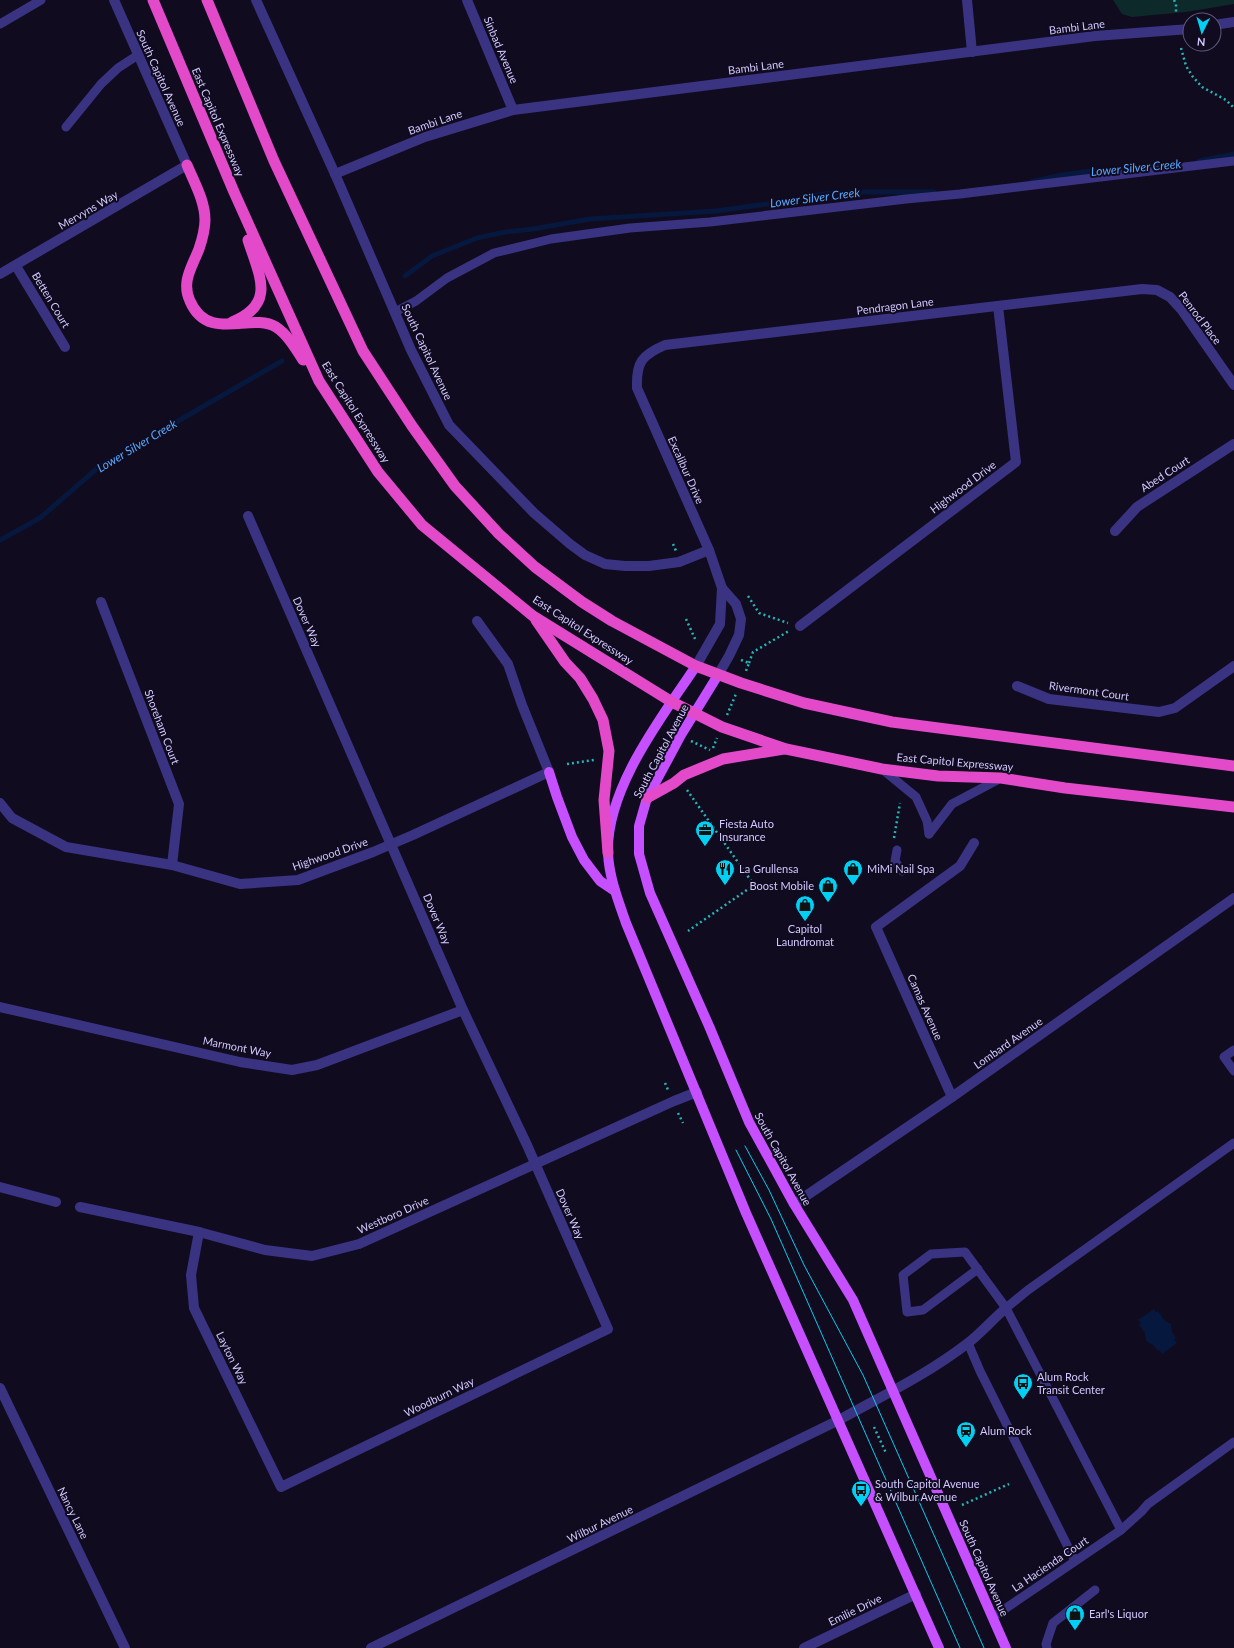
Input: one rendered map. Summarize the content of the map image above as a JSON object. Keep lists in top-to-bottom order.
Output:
{
  "streets": {
    "highway": ["East Capitol Expressway"],
    "main road": ["South Capitol Avenue"],
    "street": [
      "Bambi Lane",
      "Sinbad Avenue",
      "Mervyns Way",
      "Betten Court",
      "Pendragon Lane",
      "Penrod Place",
      "Excalibur Drive",
      "Abed Court",
      "Highwood Drive",
      "Dover Way",
      "Rivermont Court",
      "Shoreham Court",
      "Camas Avenue",
      "Lombard Avenue",
      "Marmont Way",
      "Westboro Drive",
      "Layton Way",
      "Woodburn Way",
      "Nancy Lane",
      "Wilbur Avenue",
      "Emilie Drive"
    ],
    "lane": ["La Hacienda Court"]
  },
  "crossings": [
    ["Bambi Lane", "Sinbad Avenue"],
    ["Bambi Lane", "South Capitol Avenue"],
    ["South Capitol Avenue", "East Capitol Expressway"],
    ["South Capitol Avenue", "Mervyns Way"],
    ["South Capitol Avenue", "Excalibur Drive"],
    ["South Capitol Avenue", "Lombard Avenue"],
    ["South Capitol Avenue", "Westboro Drive"],
    ["South Capitol Avenue", "Wilbur Avenue"],
    ["South Capitol Avenue", "La Hacienda Court"],
    ["South Capitol Avenue", "Emilie Drive"],
    ["East Capitol Expressway", "Excalibur Drive"],
    ["Mervyns Way", "Betten Court"],
    ["Pendragon Lane", "Penrod Place"],
    ["Pendragon Lane", "Excalibur Drive"],
    ["Pendragon Lane", "Highwood Drive"],
    ["Highwood Drive", "Dover Way"],
    ["Highwood Drive", "Shoreham Court"],
    ["Dover Way", "Marmont Way"],
    ["Dover Way", "Westboro Drive"],
    ["Dover Way", "Woodburn Way"],
    ["Camas Avenue", "Lombard Avenue"],
    ["Westboro Drive", "Layton Way"],
    ["Layton Way", "Woodburn Way"]
  ],
  "water": ["Lower Silver Creek"],
  "places": {
    "office": ["Fiesta Auto Insurance"],
    "restaurant": ["La Grullensa"],
    "shop": [
      "MiMi Nail Spa",
      "Boost Mobile",
      "Capitol Laundromat",
      "Earl's Liquor"
    ],
    "bus stop": ["Alum Rock Transit Center", "South Capitol Avenue & Wilbur Avenue"],
    "station": ["Alum Rock"]
  },
  "north": "bottom"
}
